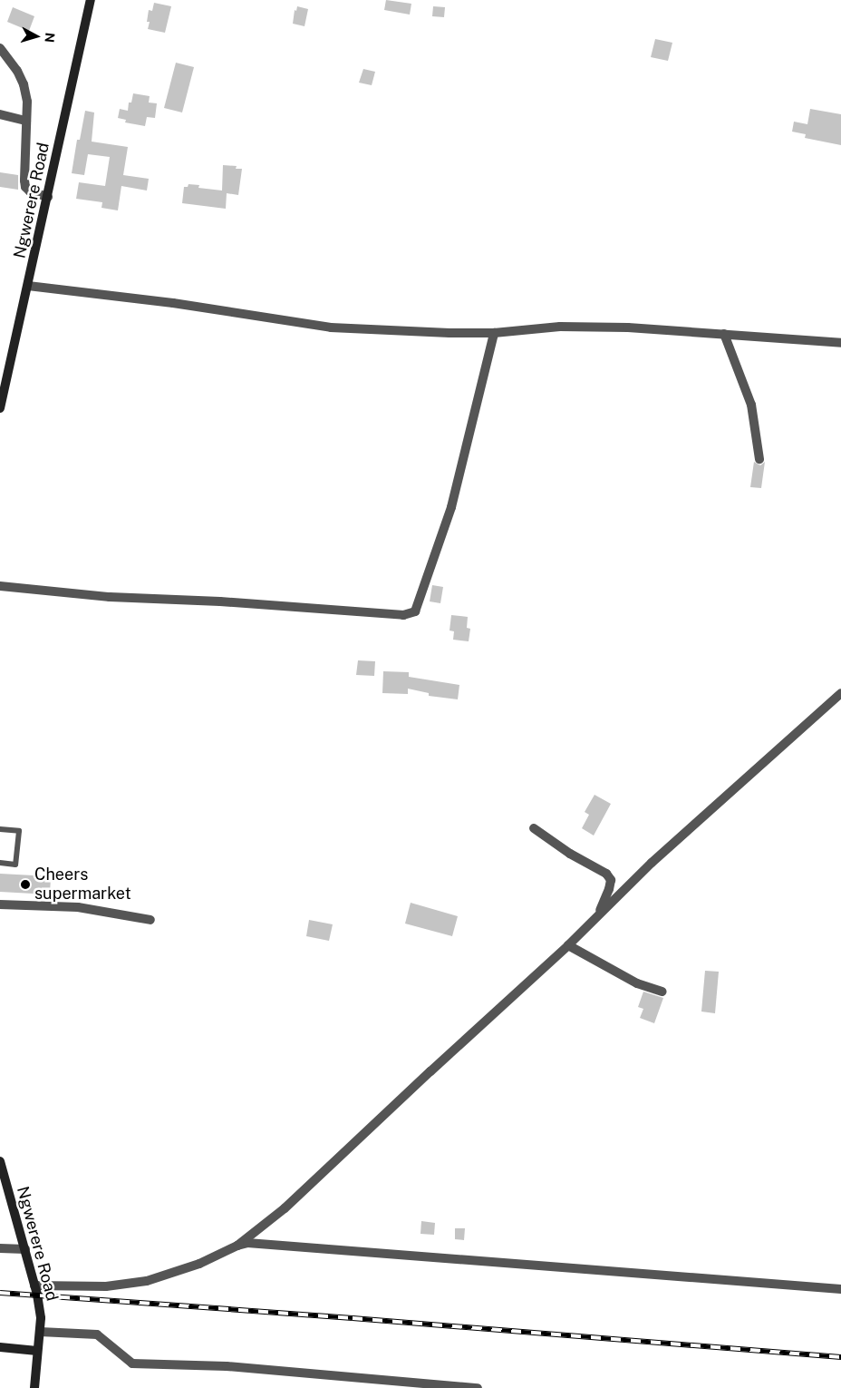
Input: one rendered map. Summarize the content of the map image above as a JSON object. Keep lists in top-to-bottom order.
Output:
{
  "streets": {
    "main road": ["Ngwerere Road"]
  },
  "places": ["Cheers supermarket"],
  "north": "right"
}
